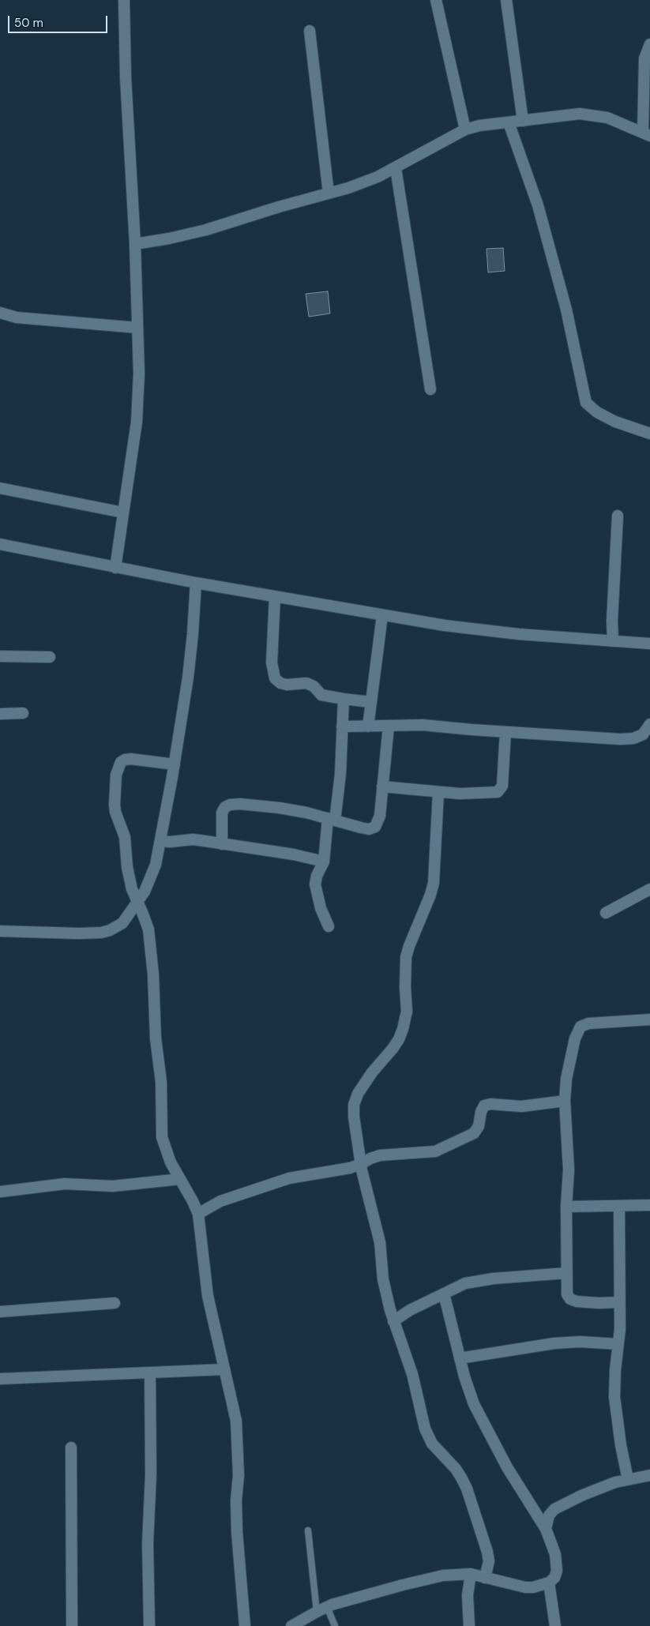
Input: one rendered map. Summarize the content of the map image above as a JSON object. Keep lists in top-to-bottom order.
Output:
{
  "scale_bar": "50 m"
}
